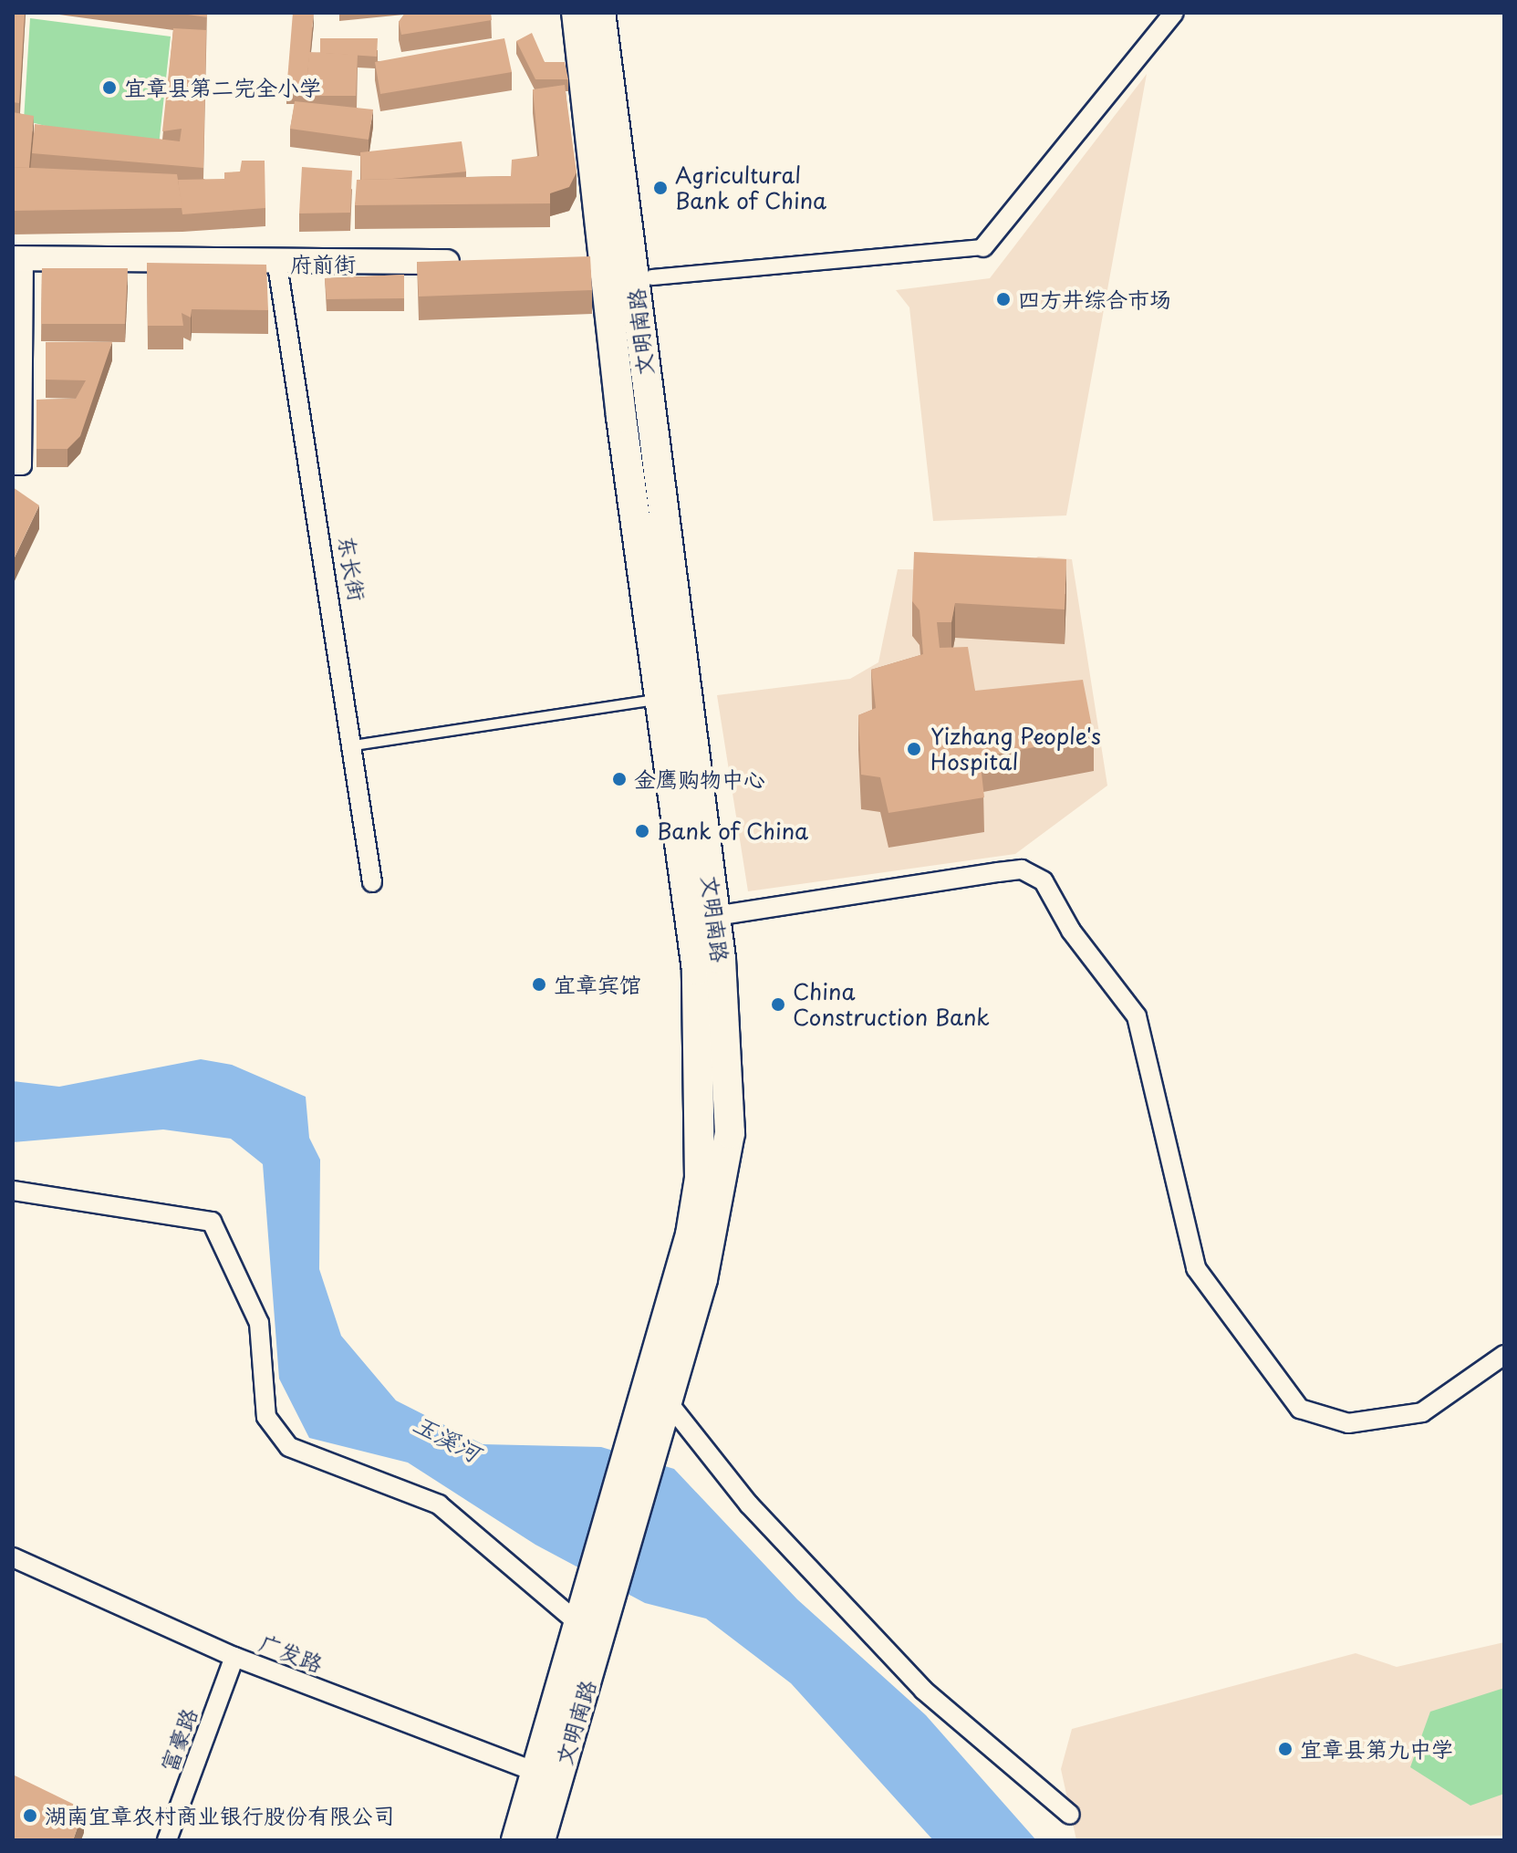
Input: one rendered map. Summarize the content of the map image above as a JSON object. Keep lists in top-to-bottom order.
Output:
{
  "streets": {
    "main road": ["文明南路"],
    "street": [
      "府前街",
      "东长街",
      "广发路",
      "富豪路"
    ]
  },
  "crossings": [
    ["府前街", "东长街"],
    ["文明南路", "广发路"],
    ["广发路", "富豪路"]
  ],
  "water": ["玉溪河"],
  "places": [
    "宜章县第二完全小学",
    "Agricultural Bank of China",
    "四方井综合市场",
    "Yizhang People's Hospital",
    "金鹰购物中心",
    "Bank of China",
    "宜章宾馆",
    "China Construction Bank",
    "宜章县第九中学",
    "湖南宜章农村商业银行股份有限公司"
  ]
}
